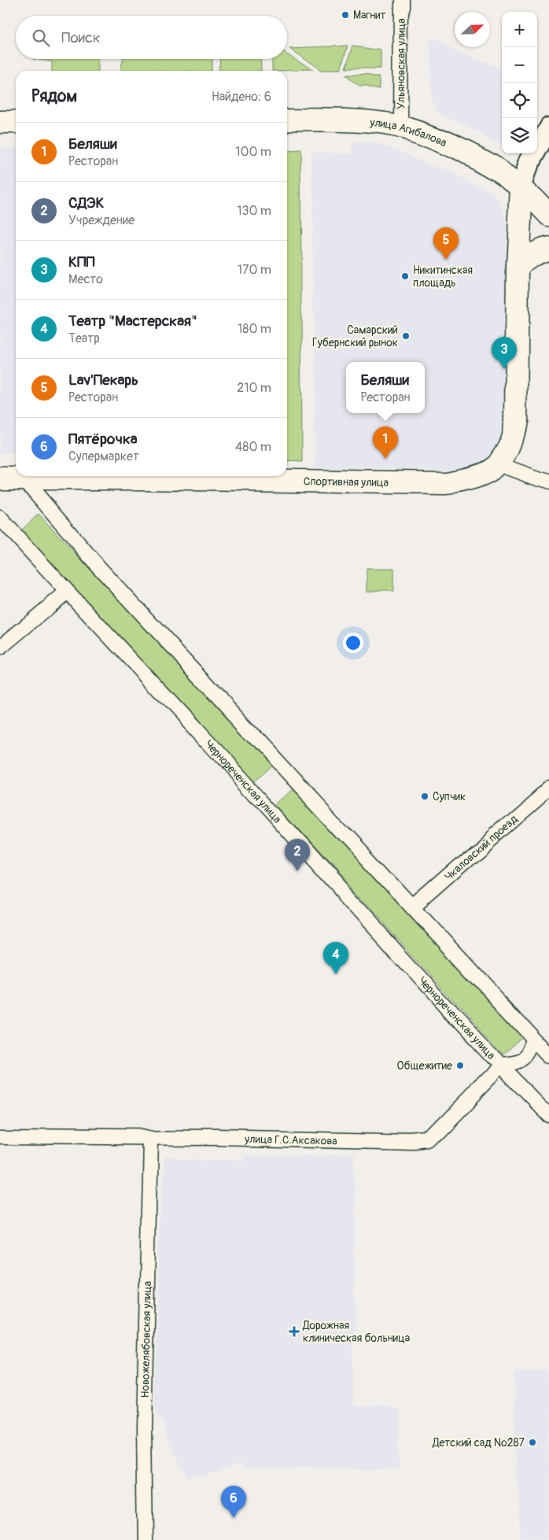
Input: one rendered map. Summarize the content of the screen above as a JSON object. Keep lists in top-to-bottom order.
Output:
{
  "streets": {
    "main road": ["улица Агибалова", "Спортивная улица"],
    "street": [
      "Ульяновская улица",
      "Чернореченская улица",
      "Чкаловский проезд",
      "улица Г.С.Аксакова",
      "Новожелябовская улица"
    ]
  },
  "crossings": [
    ["Ульяновская улица", "улица Агибалова"],
    ["Чернореченская улица", "улица Г.С.Аксакова"],
    ["улица Г.С.Аксакова", "Новожелябовская улица"]
  ],
  "places": {
    "other": [
      "Магнит",
      "Никитинская площадь",
      "Самарский Губернский рынок",
      "Супчик",
      "Общежитие",
      "Детский сад №287"
    ],
    "health": ["Дорожная клиническая больница"]
  },
  "north": "top right",
  "page": {
    "map_buttons": ["+", "−"],
    "search": "Поиск",
    "heading": ["Рядом", "Найдено: 6"],
    "list": [
      {
        "mark": "1",
        "name": "Беляши",
        "note": "Ресторан",
        "value": "100 m"
      },
      {
        "mark": "2",
        "name": "СДЭК",
        "note": "Учреждение",
        "value": "130 m"
      },
      {
        "mark": "3",
        "name": "КПП",
        "note": "Место",
        "value": "170 m"
      },
      {
        "mark": "4",
        "name": "Театр \"Мастерская\"",
        "note": "Театр",
        "value": "180 m"
      },
      {
        "mark": "5",
        "name": "Lav'Пекарь",
        "note": "Ресторан",
        "value": "210 m"
      },
      {
        "mark": "6",
        "name": "Пятёрочка",
        "note": "Супермаркет",
        "value": "480 m"
      }
    ],
    "pins": [
      "5",
      "3",
      "1",
      "2",
      "4",
      "6"
    ],
    "popup": ["Беляши", "Ресторан"]
  }
}
